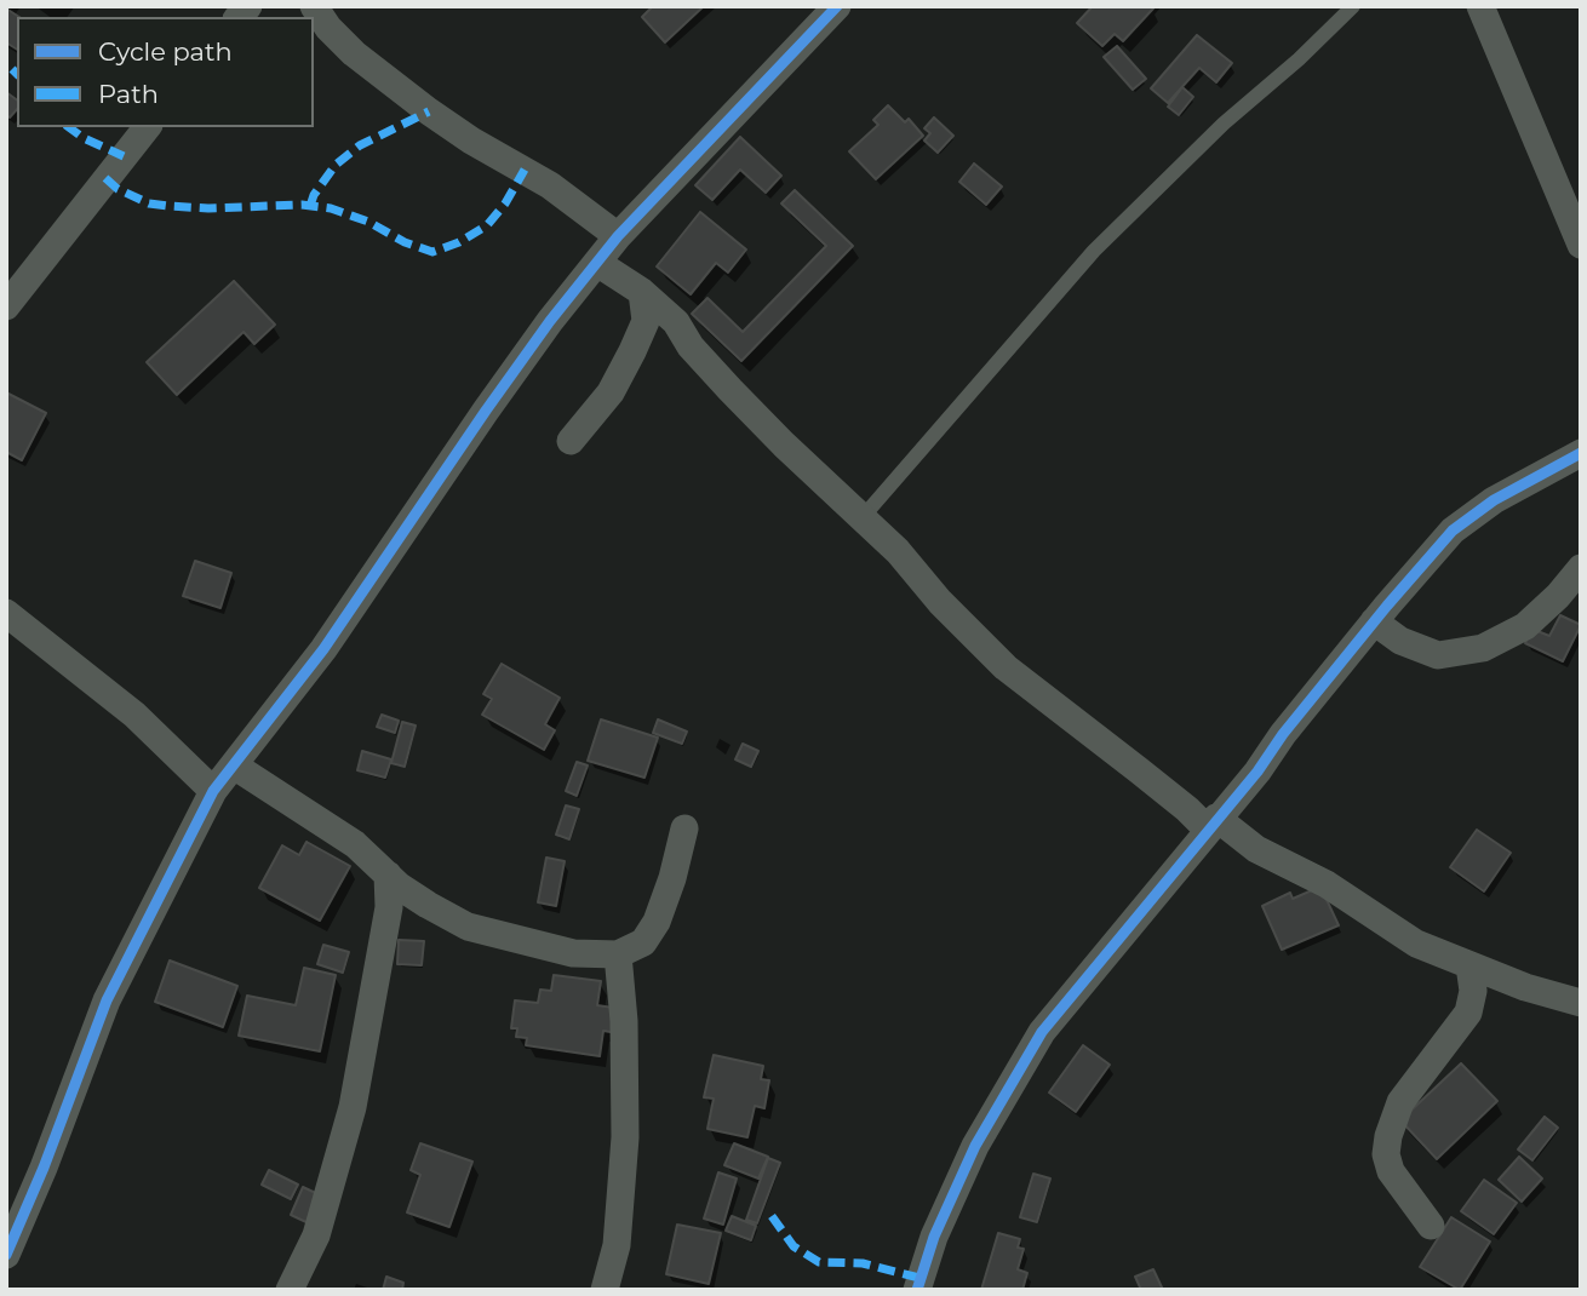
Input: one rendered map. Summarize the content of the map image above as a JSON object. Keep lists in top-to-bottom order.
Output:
{
  "legend": ["Cycle path", "Path"]
}
